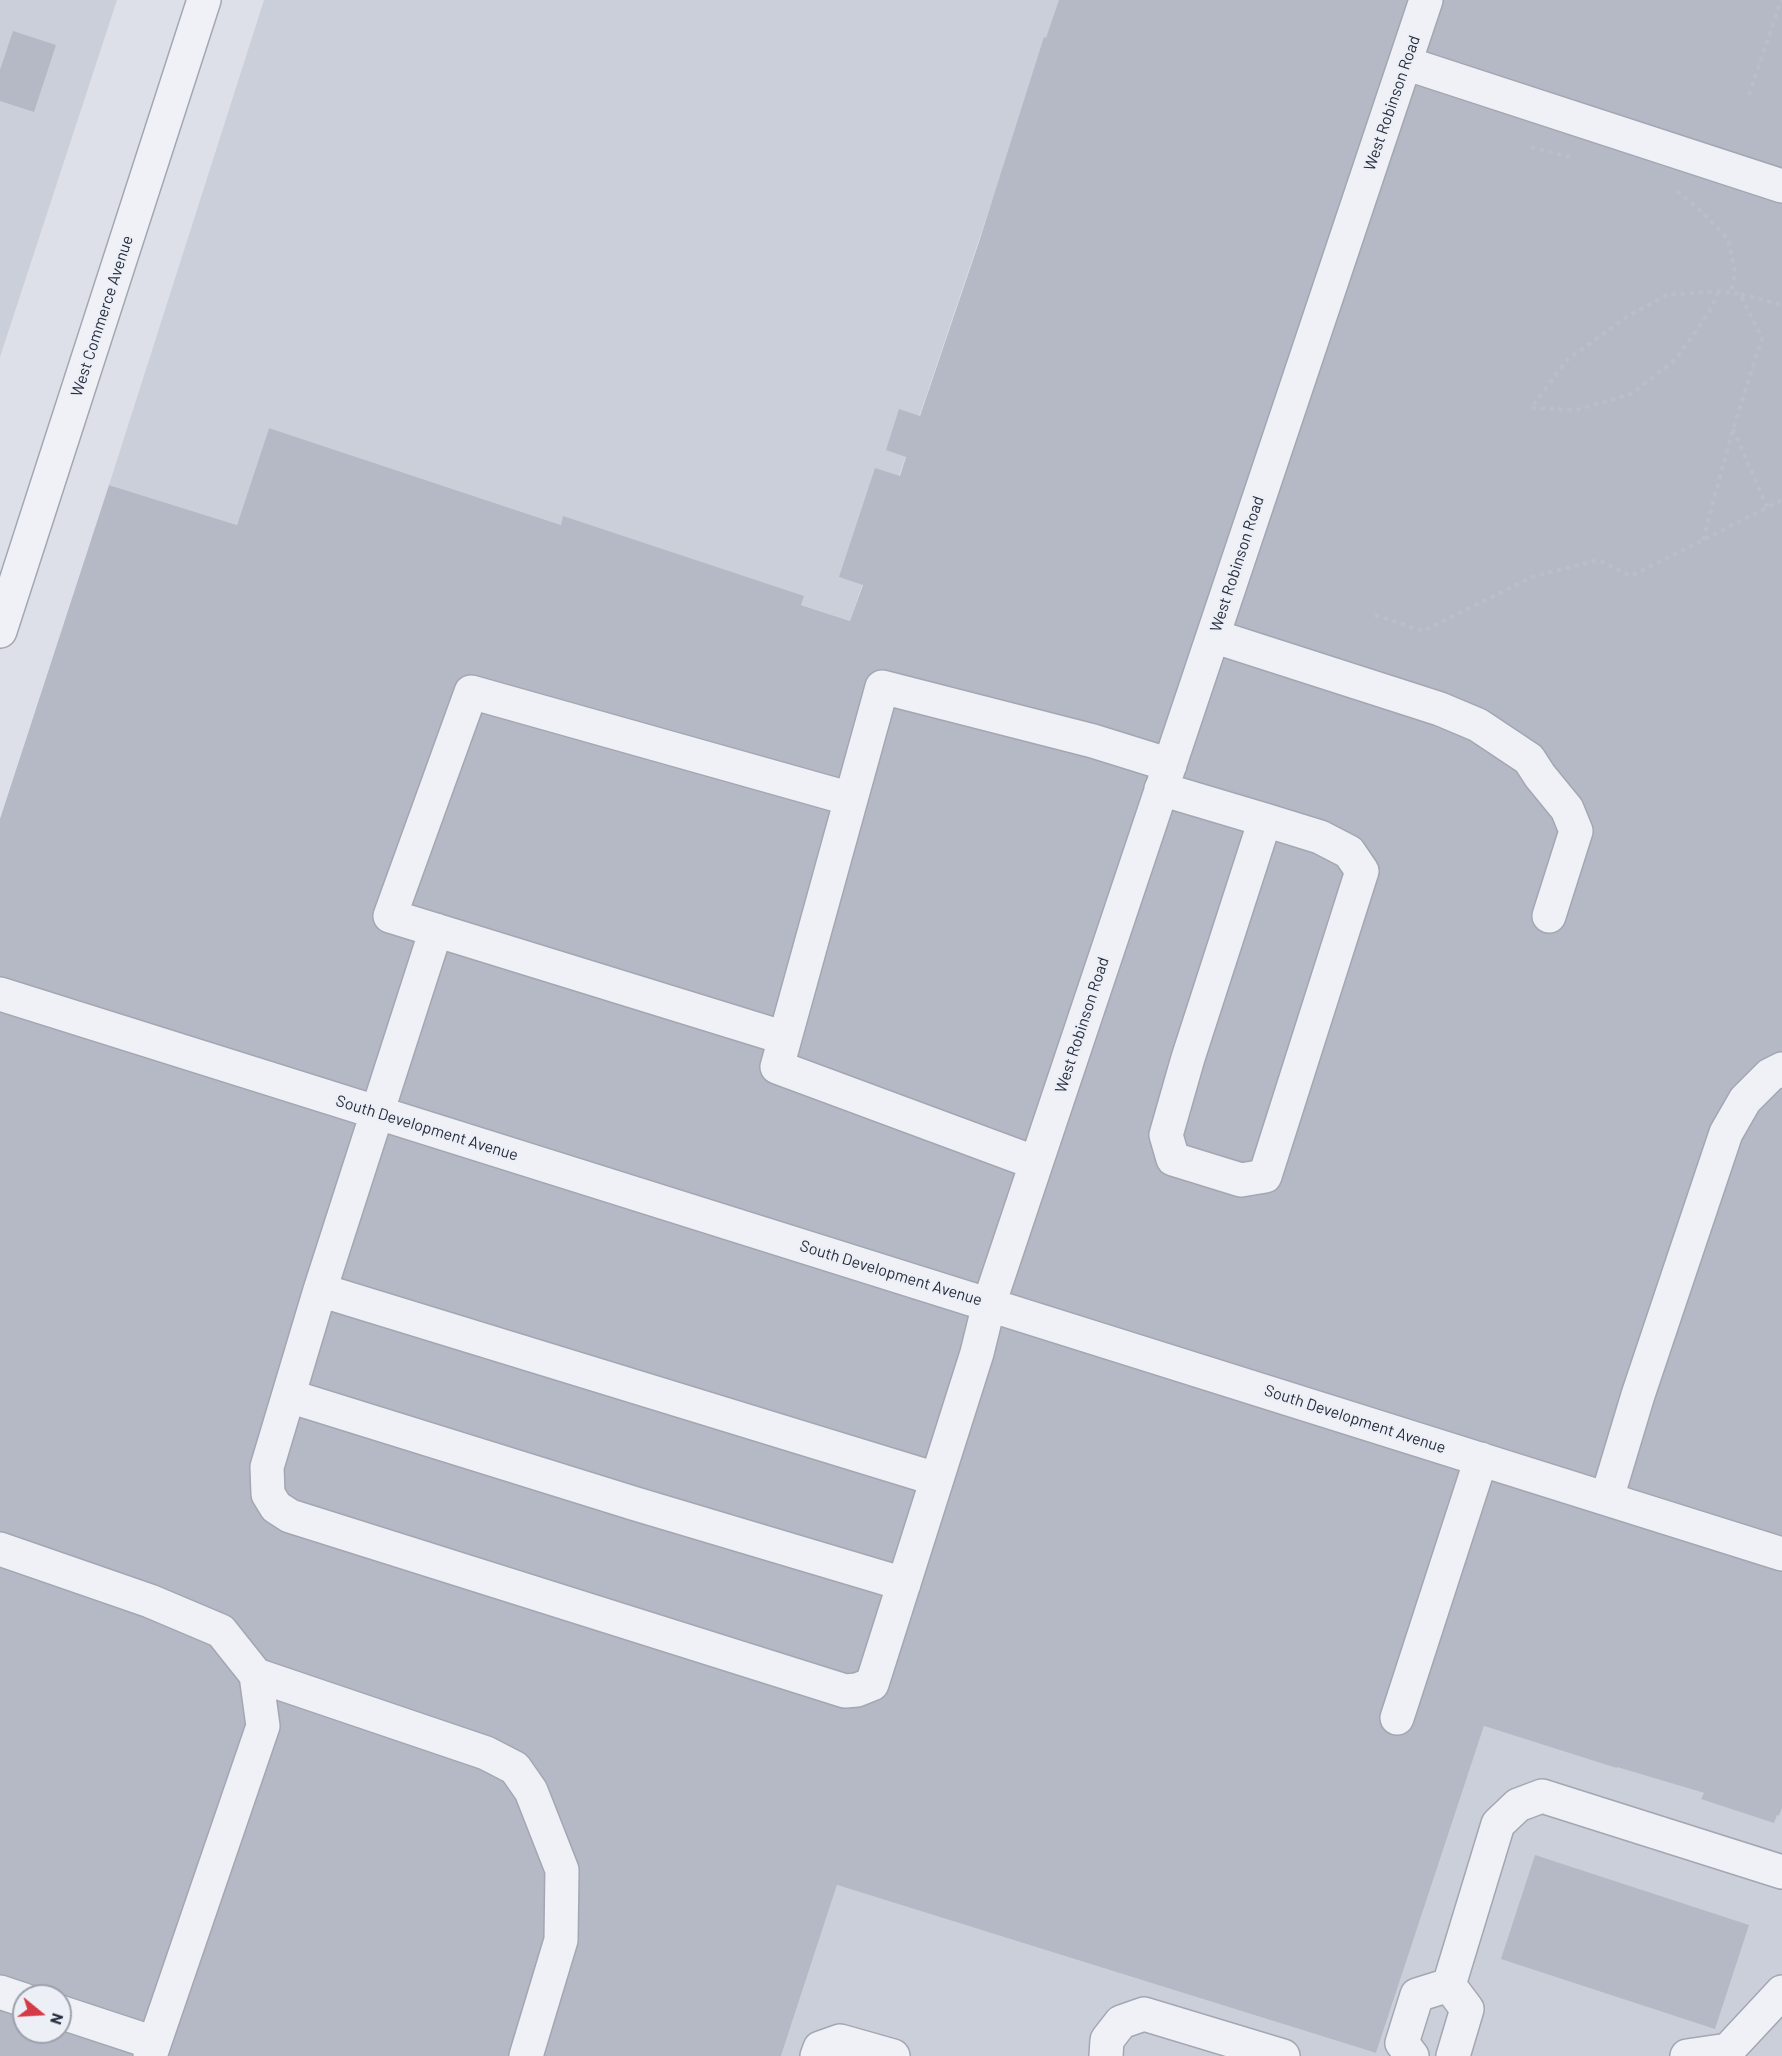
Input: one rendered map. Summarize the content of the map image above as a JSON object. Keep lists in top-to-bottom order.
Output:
{
  "streets": {
    "street": ["West Robinson Road", "West Commerce Avenue", "South Development Avenue"]
  },
  "crossings": [
    ["West Robinson Road", "South Development Avenue"]
  ],
  "north": "right"
}
